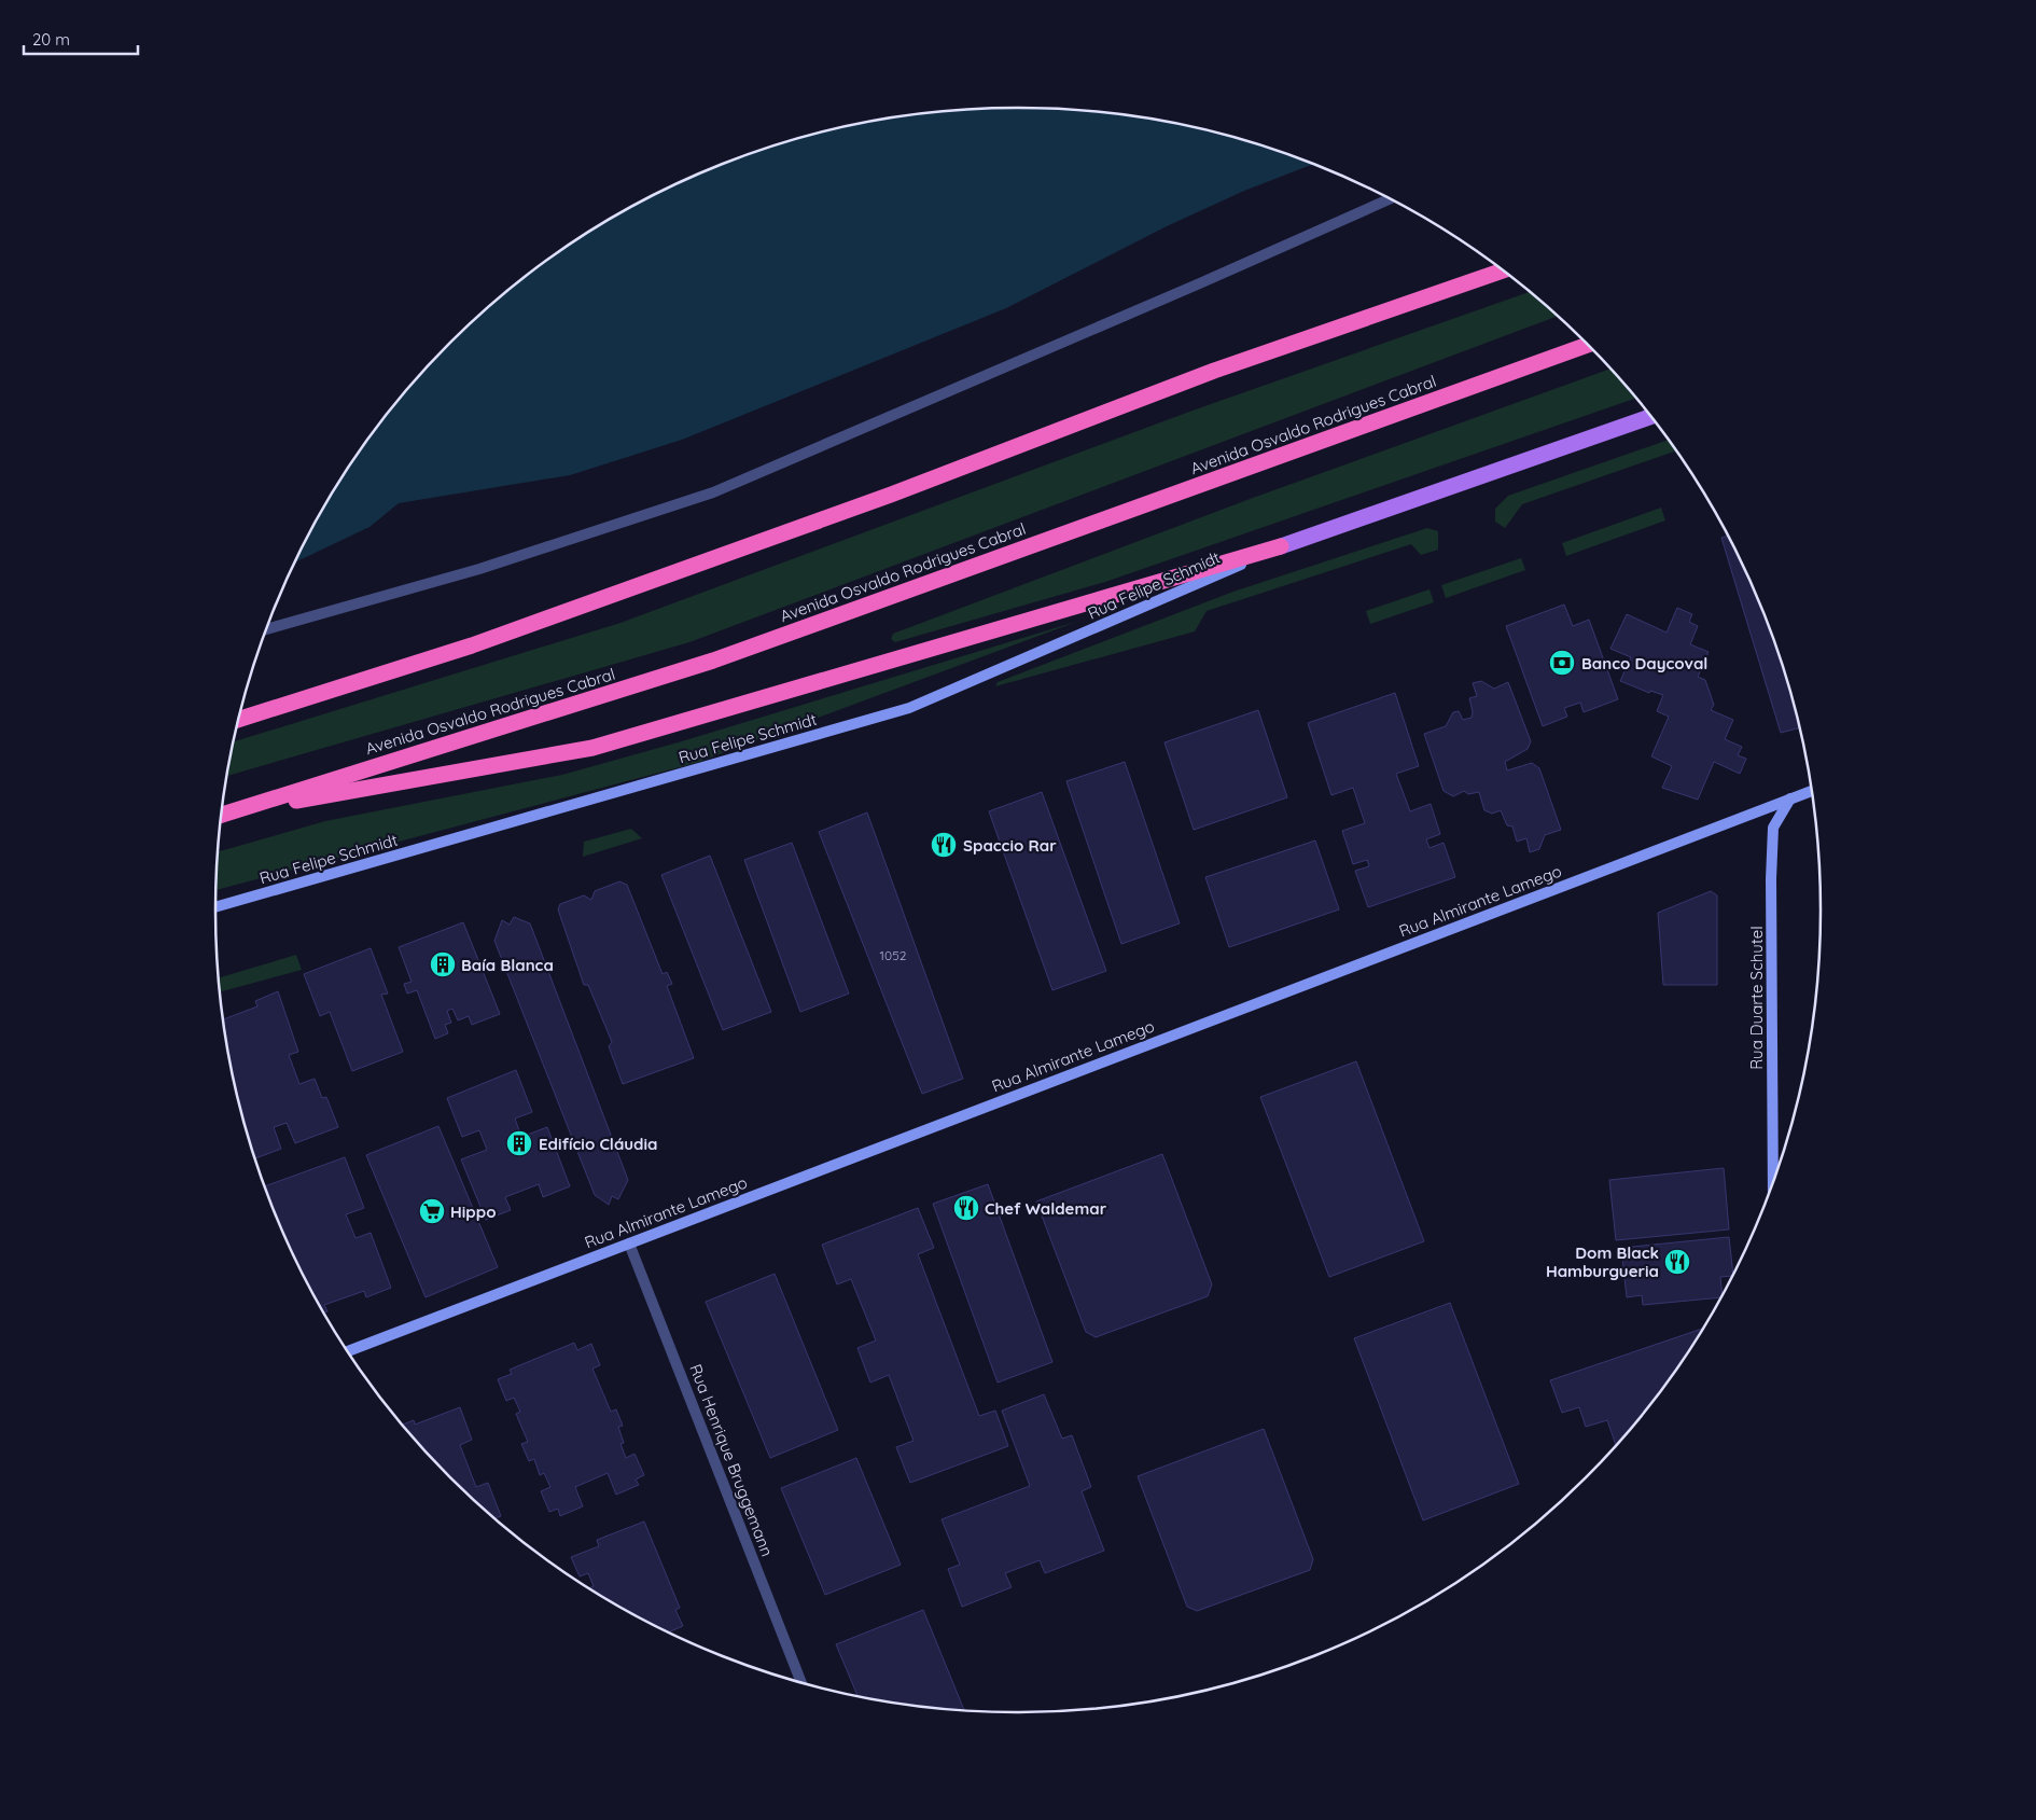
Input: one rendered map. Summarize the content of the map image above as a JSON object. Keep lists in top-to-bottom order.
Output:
{
  "streets": {
    "highway": ["Avenida Osvaldo Rodrigues Cabral"],
    "main road": ["Rua Felipe Schmidt", "Rua Almirante Lamego", "Rua Duarte Schutel"],
    "street": ["Rua Henrique Bruggemann"]
  },
  "crossings": [
    ["Rua Almirante Lamego", "Rua Duarte Schutel"],
    ["Rua Almirante Lamego", "Rua Henrique Bruggemann"]
  ],
  "places": {
    "bank": ["Banco Daycoval"],
    "restaurant": ["Spaccio Rar", "Chef Waldemar", "Dom Black Hamburgueria"],
    "building": ["Baía Blanca", "Edifício Cláudia"],
    "supermarket": ["Hippo"]
  },
  "house_numbers": ["1052"],
  "scale_bar": "20 m"
}
